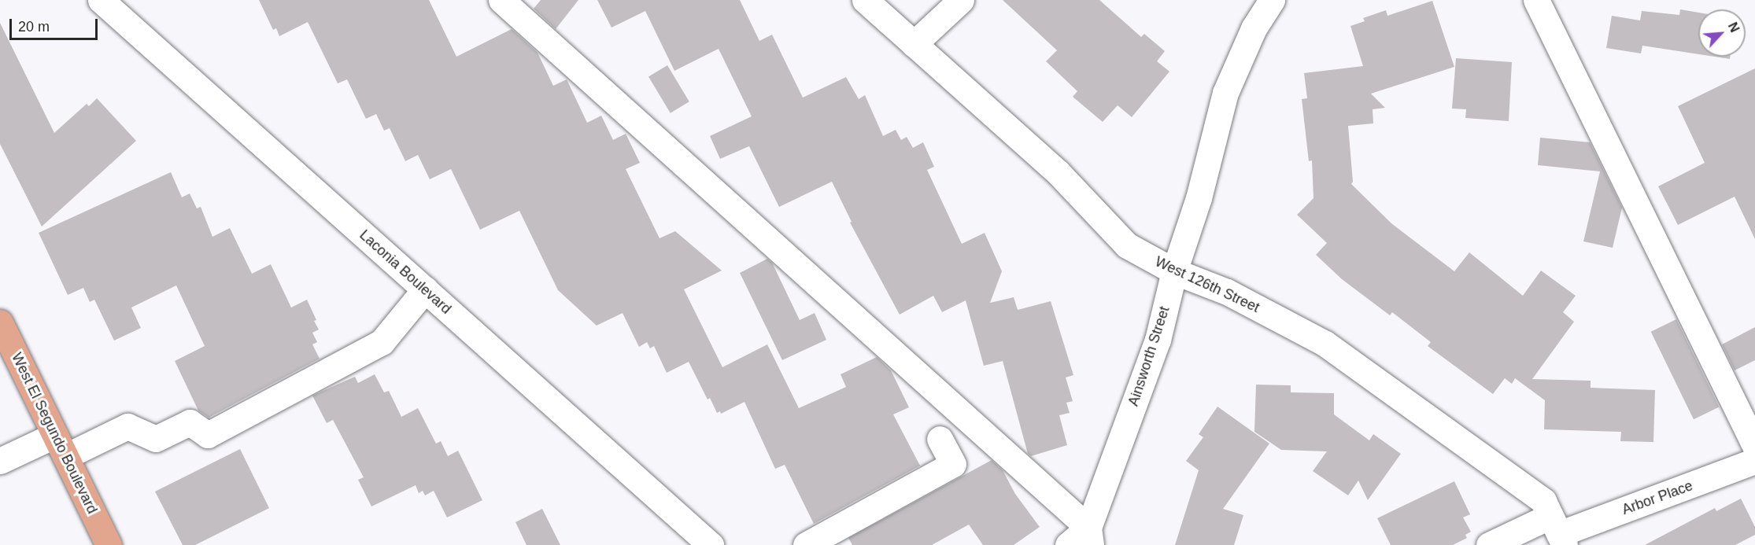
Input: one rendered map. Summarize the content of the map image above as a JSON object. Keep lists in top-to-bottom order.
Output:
{
  "streets": {
    "main road": ["West El Segundo Boulevard"],
    "street": [
      "Laconia Boulevard",
      "West 126th Street",
      "Ainsworth Street",
      "Arbor Place"
    ]
  },
  "crossings": [
    ["West 126th Street", "Ainsworth Street"],
    ["West 126th Street", "Arbor Place"]
  ],
  "scale_bar": "20 m",
  "north": "top right"
}
